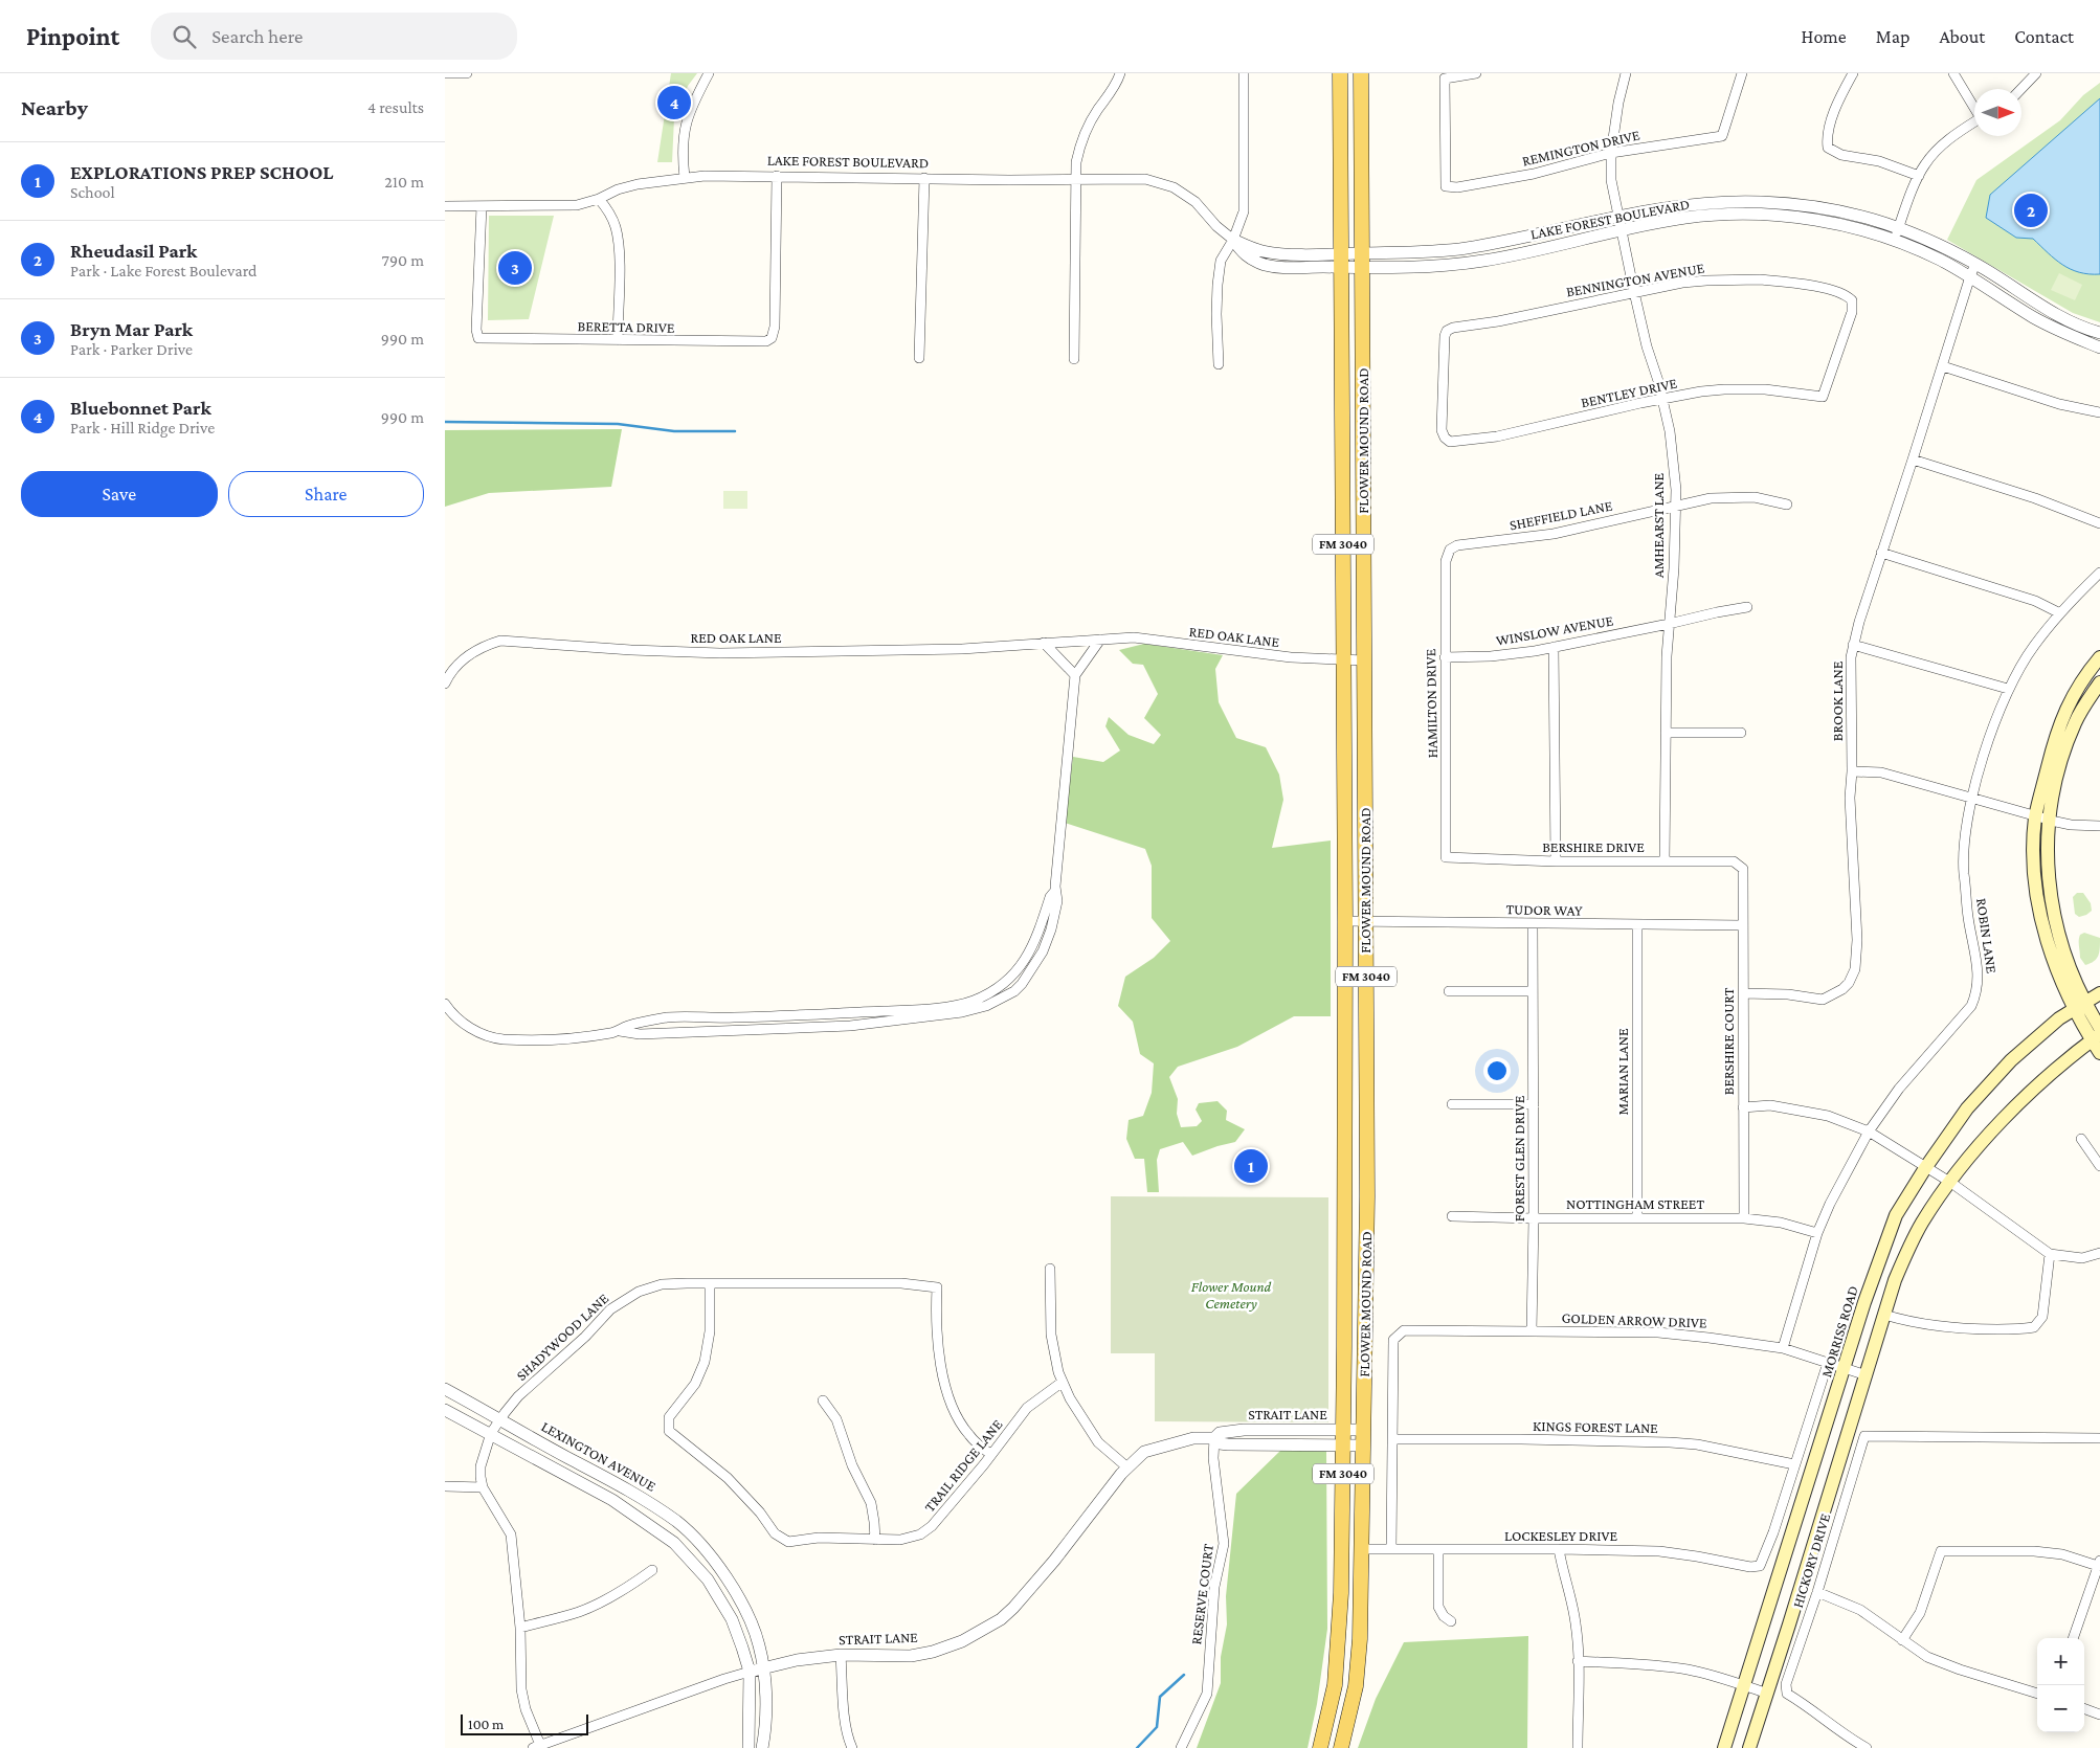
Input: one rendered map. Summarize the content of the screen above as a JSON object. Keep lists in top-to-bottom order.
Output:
{
  "streets": {
    "main road": ["FLOWER MOUND ROAD", "FM 3040", "MORRISS ROAD"],
    "street": [
      "REMINGTON DRIVE",
      "LAKE FOREST BOULEVARD",
      "BENNINGTON AVENUE",
      "BERETTA DRIVE",
      "BENTLEY DRIVE",
      "SHEFFIELD LANE",
      "AMHEARST LANE",
      "WINSLOW AVENUE",
      "RED OAK LANE",
      "BROOK LANE",
      "HAMILTON DRIVE",
      "BERSHIRE DRIVE",
      "TUDOR WAY",
      "ROBIN LANE",
      "BERSHIRE COURT",
      "MARIAN LANE",
      "FOREST GLEN DRIVE",
      "NOTTINGHAM STREET",
      "GOLDEN ARROW DRIVE",
      "SHADYWOOD LANE",
      "STRAIT LANE",
      "KINGS FOREST LANE",
      "LEXINGTON AVENUE",
      "TRAIL RIDGE LANE",
      "LOCKESLEY DRIVE",
      "HICKORY DRIVE",
      "RESERVE COURT"
    ]
  },
  "crossings": [
    ["REMINGTON DRIVE", "AMHEARST LANE"],
    ["LAKE FOREST BOULEVARD", "BERETTA DRIVE"],
    ["LAKE FOREST BOULEVARD", "FLOWER MOUND ROAD"],
    ["LAKE FOREST BOULEVARD", "AMHEARST LANE"],
    ["LAKE FOREST BOULEVARD", "BROOK LANE"],
    ["BENNINGTON AVENUE", "BENTLEY DRIVE"],
    ["BENNINGTON AVENUE", "AMHEARST LANE"],
    ["BENTLEY DRIVE", "AMHEARST LANE"],
    ["FLOWER MOUND ROAD", "RED OAK LANE"],
    ["FLOWER MOUND ROAD", "TUDOR WAY"],
    ["FLOWER MOUND ROAD", "STRAIT LANE"],
    ["FLOWER MOUND ROAD", "LOCKESLEY DRIVE"],
    ["SHEFFIELD LANE", "AMHEARST LANE"],
    ["SHEFFIELD LANE", "HAMILTON DRIVE"],
    ["AMHEARST LANE", "WINSLOW AVENUE"],
    ["AMHEARST LANE", "BERSHIRE DRIVE"],
    ["WINSLOW AVENUE", "HAMILTON DRIVE"],
    ["BROOK LANE", "BERSHIRE COURT"],
    ["HAMILTON DRIVE", "BERSHIRE DRIVE"],
    ["BERSHIRE DRIVE", "BERSHIRE COURT"],
    ["TUDOR WAY", "BERSHIRE COURT"],
    ["TUDOR WAY", "MARIAN LANE"],
    ["TUDOR WAY", "FOREST GLEN DRIVE"],
    ["ROBIN LANE", "NOTTINGHAM STREET"],
    ["ROBIN LANE", "GOLDEN ARROW DRIVE"],
    ["BERSHIRE COURT", "NOTTINGHAM STREET"],
    ["MARIAN LANE", "NOTTINGHAM STREET"],
    ["FOREST GLEN DRIVE", "NOTTINGHAM STREET"],
    ["FOREST GLEN DRIVE", "GOLDEN ARROW DRIVE"],
    ["GOLDEN ARROW DRIVE", "MORRISS ROAD"],
    ["GOLDEN ARROW DRIVE", "KINGS FOREST LANE"],
    ["SHADYWOOD LANE", "LEXINGTON AVENUE"],
    ["SHADYWOOD LANE", "TRAIL RIDGE LANE"],
    ["STRAIT LANE", "LEXINGTON AVENUE"],
    ["STRAIT LANE", "RESERVE COURT"],
    ["KINGS FOREST LANE", "LOCKESLEY DRIVE"]
  ],
  "parks": ["Flower Mound Cemetery"],
  "scale_bar": "100 m",
  "north": "right",
  "page": {
    "header": "Pinpoint",
    "search": "Search here",
    "nav": [
      "Home",
      "Map",
      "About",
      "Contact"
    ],
    "heading": ["Nearby", "4 results"],
    "pins": [
      "4",
      "2",
      "3",
      "1"
    ],
    "list": [
      {
        "mark": "1",
        "name": "EXPLORATIONS PREP SCHOOL",
        "note": "School",
        "value": "210 m"
      },
      {
        "mark": "2",
        "name": "Rheudasil Park",
        "note": "Park · Lake Forest Boulevard",
        "value": "790 m"
      },
      {
        "mark": "3",
        "name": "Bryn Mar Park",
        "note": "Park · Parker Drive",
        "value": "990 m"
      },
      {
        "mark": "4",
        "name": "Bluebonnet Park",
        "note": "Park · Hill Ridge Drive",
        "value": "990 m"
      }
    ],
    "buttons": ["Save", "Share"],
    "map_buttons": ["+", "−"],
    "scale": "100 m"
  }
}
